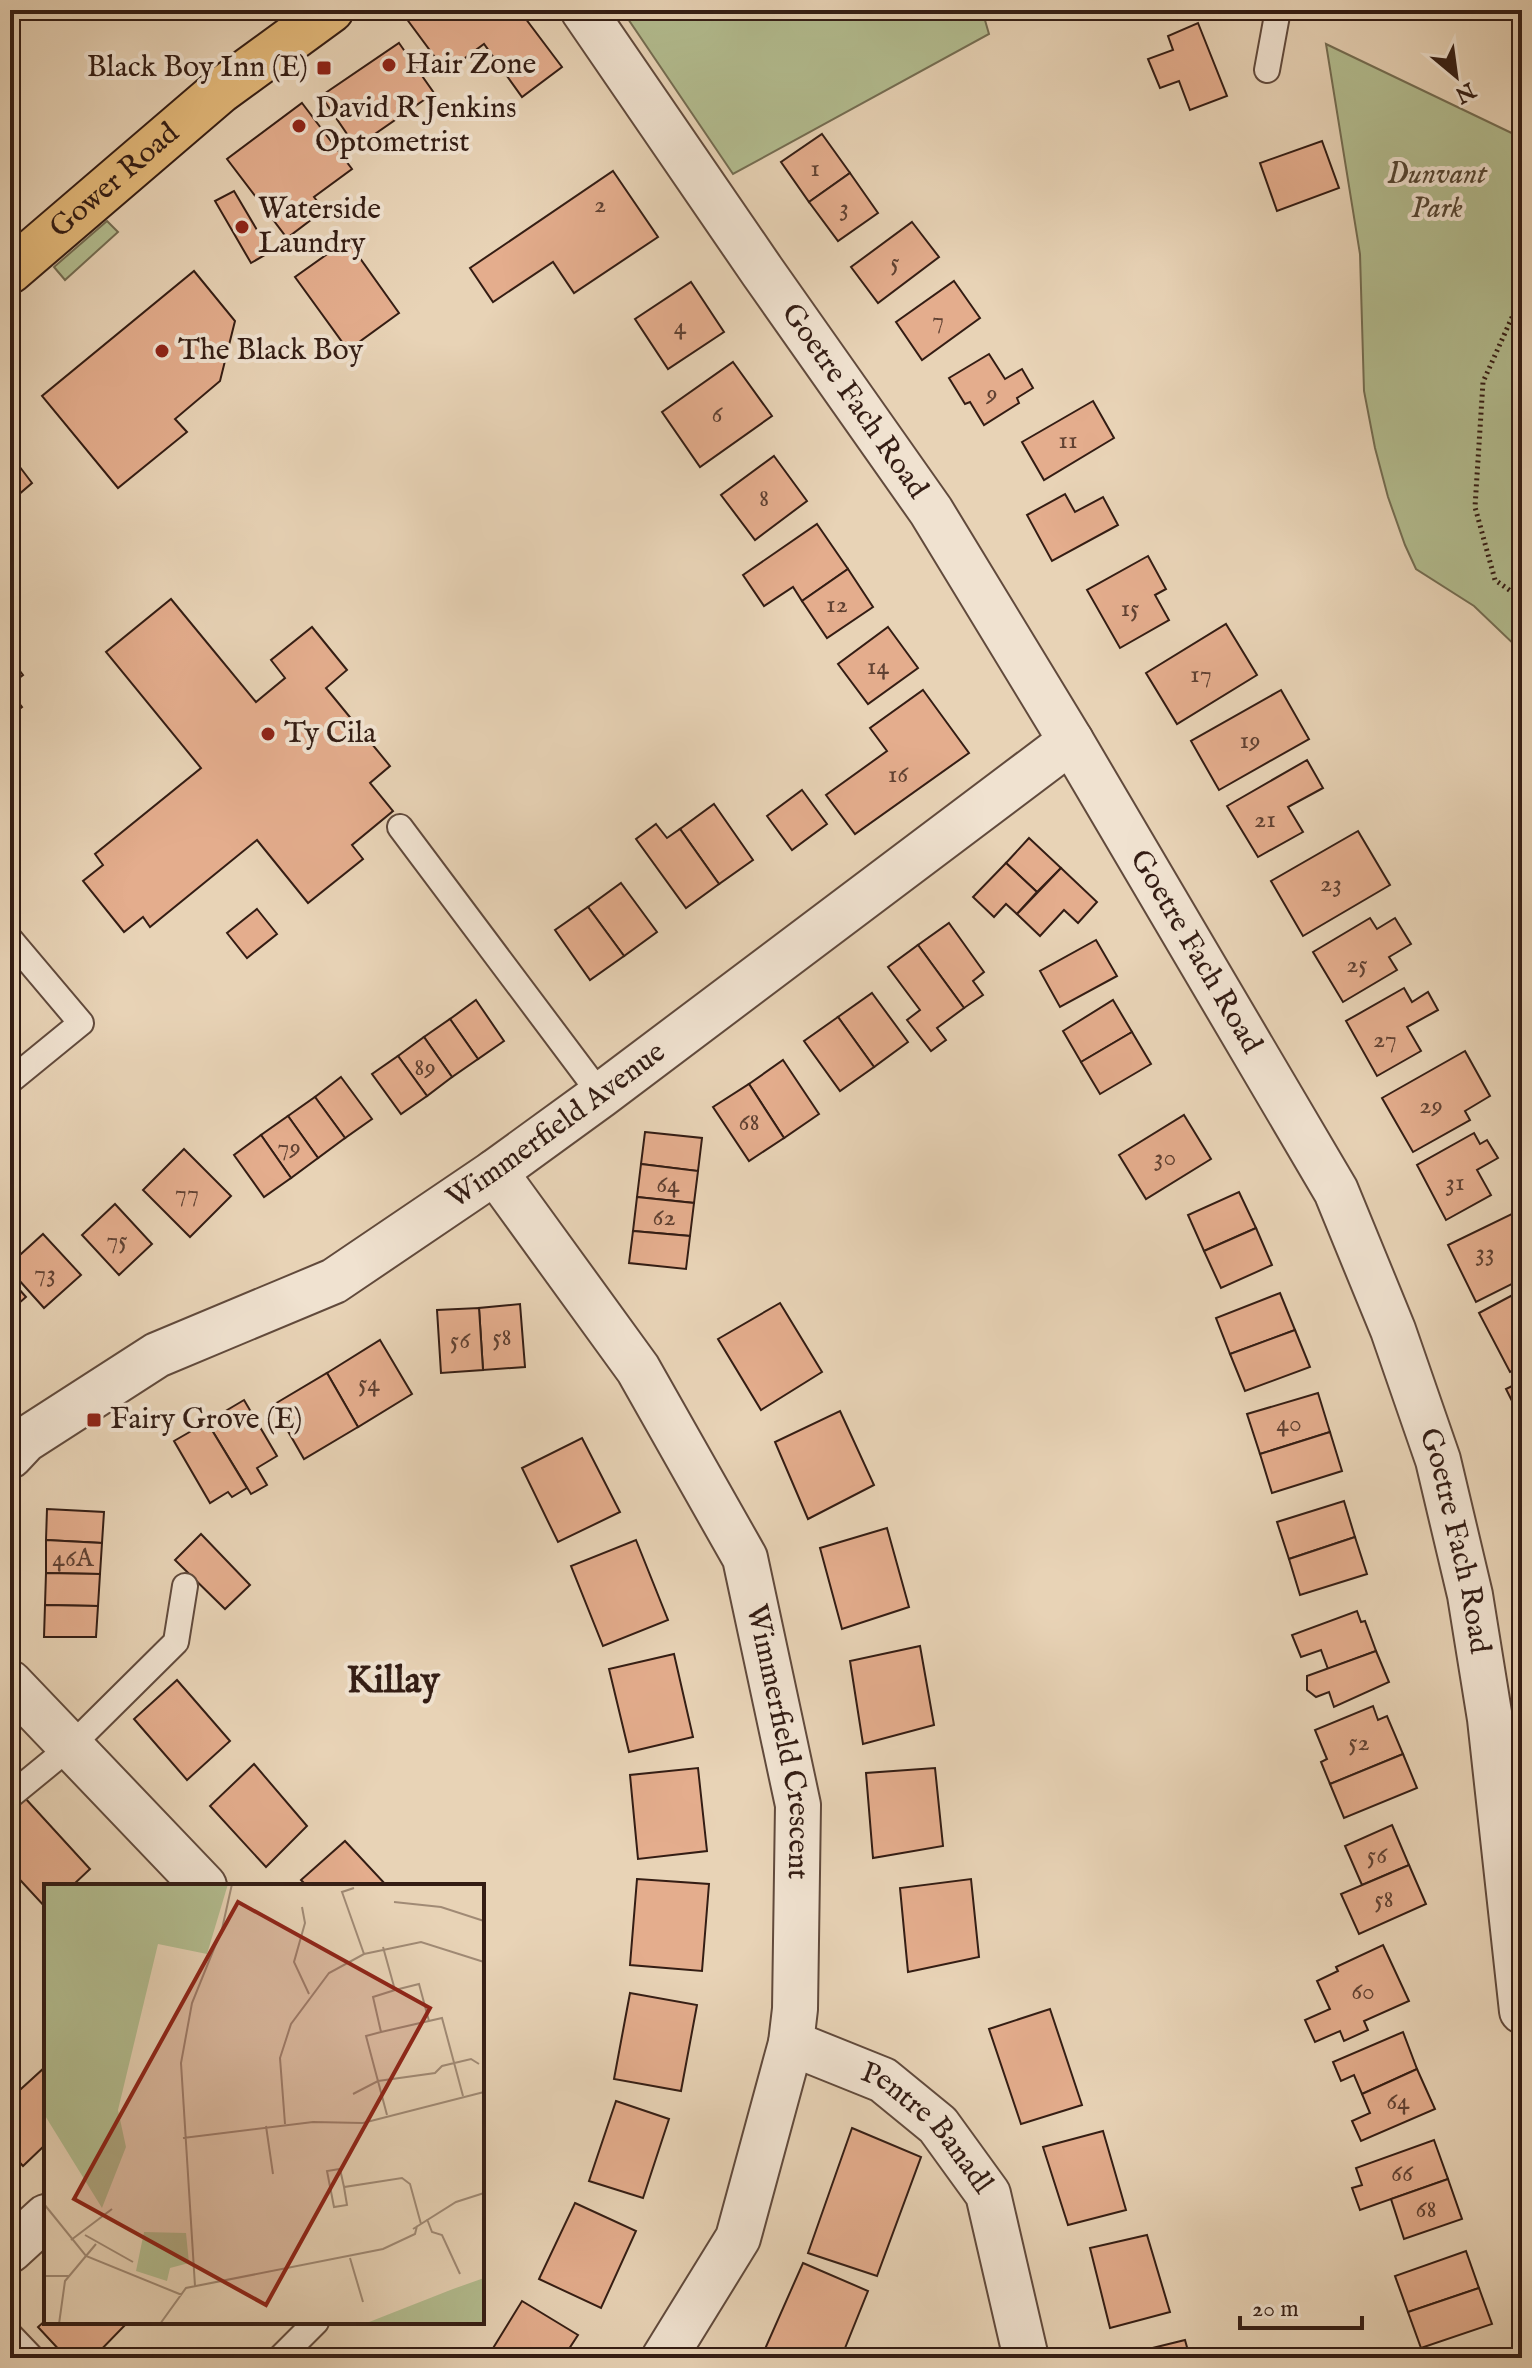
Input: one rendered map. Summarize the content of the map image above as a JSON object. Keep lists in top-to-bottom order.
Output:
{
  "streets": {
    "main road": ["Gower Road"],
    "street": [
      "Goetre Fach Road",
      "Wimmerfield Avenue",
      "Wimmerfield Crescent",
      "Pentre Banadl"
    ]
  },
  "crossings": [
    ["Goetre Fach Road", "Wimmerfield Avenue"],
    ["Wimmerfield Avenue", "Wimmerfield Crescent"],
    ["Wimmerfield Crescent", "Pentre Banadl"]
  ],
  "districts": ["Killay"],
  "parks": ["Dunvant Park"],
  "places": {
    "other": [
      "Hair Zone",
      "David R Jenkins Optometrist",
      "Waterside Laundry",
      "The Black Boy",
      "Ty Cila"
    ],
    "transit": ["Black Boy Inn (E)", "Fairy Grove (E)"]
  },
  "house_numbers": [
    "1",
    "2",
    "3",
    "5",
    "7",
    "4",
    "9",
    "6",
    "11",
    "8",
    "12",
    "15",
    "14",
    "17",
    "19",
    "16",
    "21",
    "23",
    "25",
    "27",
    "89",
    "29",
    "68",
    "79",
    "30",
    "31",
    "64",
    "77",
    "62",
    "75",
    "33",
    "73",
    "58",
    "56",
    "54",
    "40",
    "46A",
    "52",
    "56",
    "58",
    "60",
    "64",
    "66",
    "68"
  ],
  "scale_bar": "20 m",
  "north": "bottom right"
}
